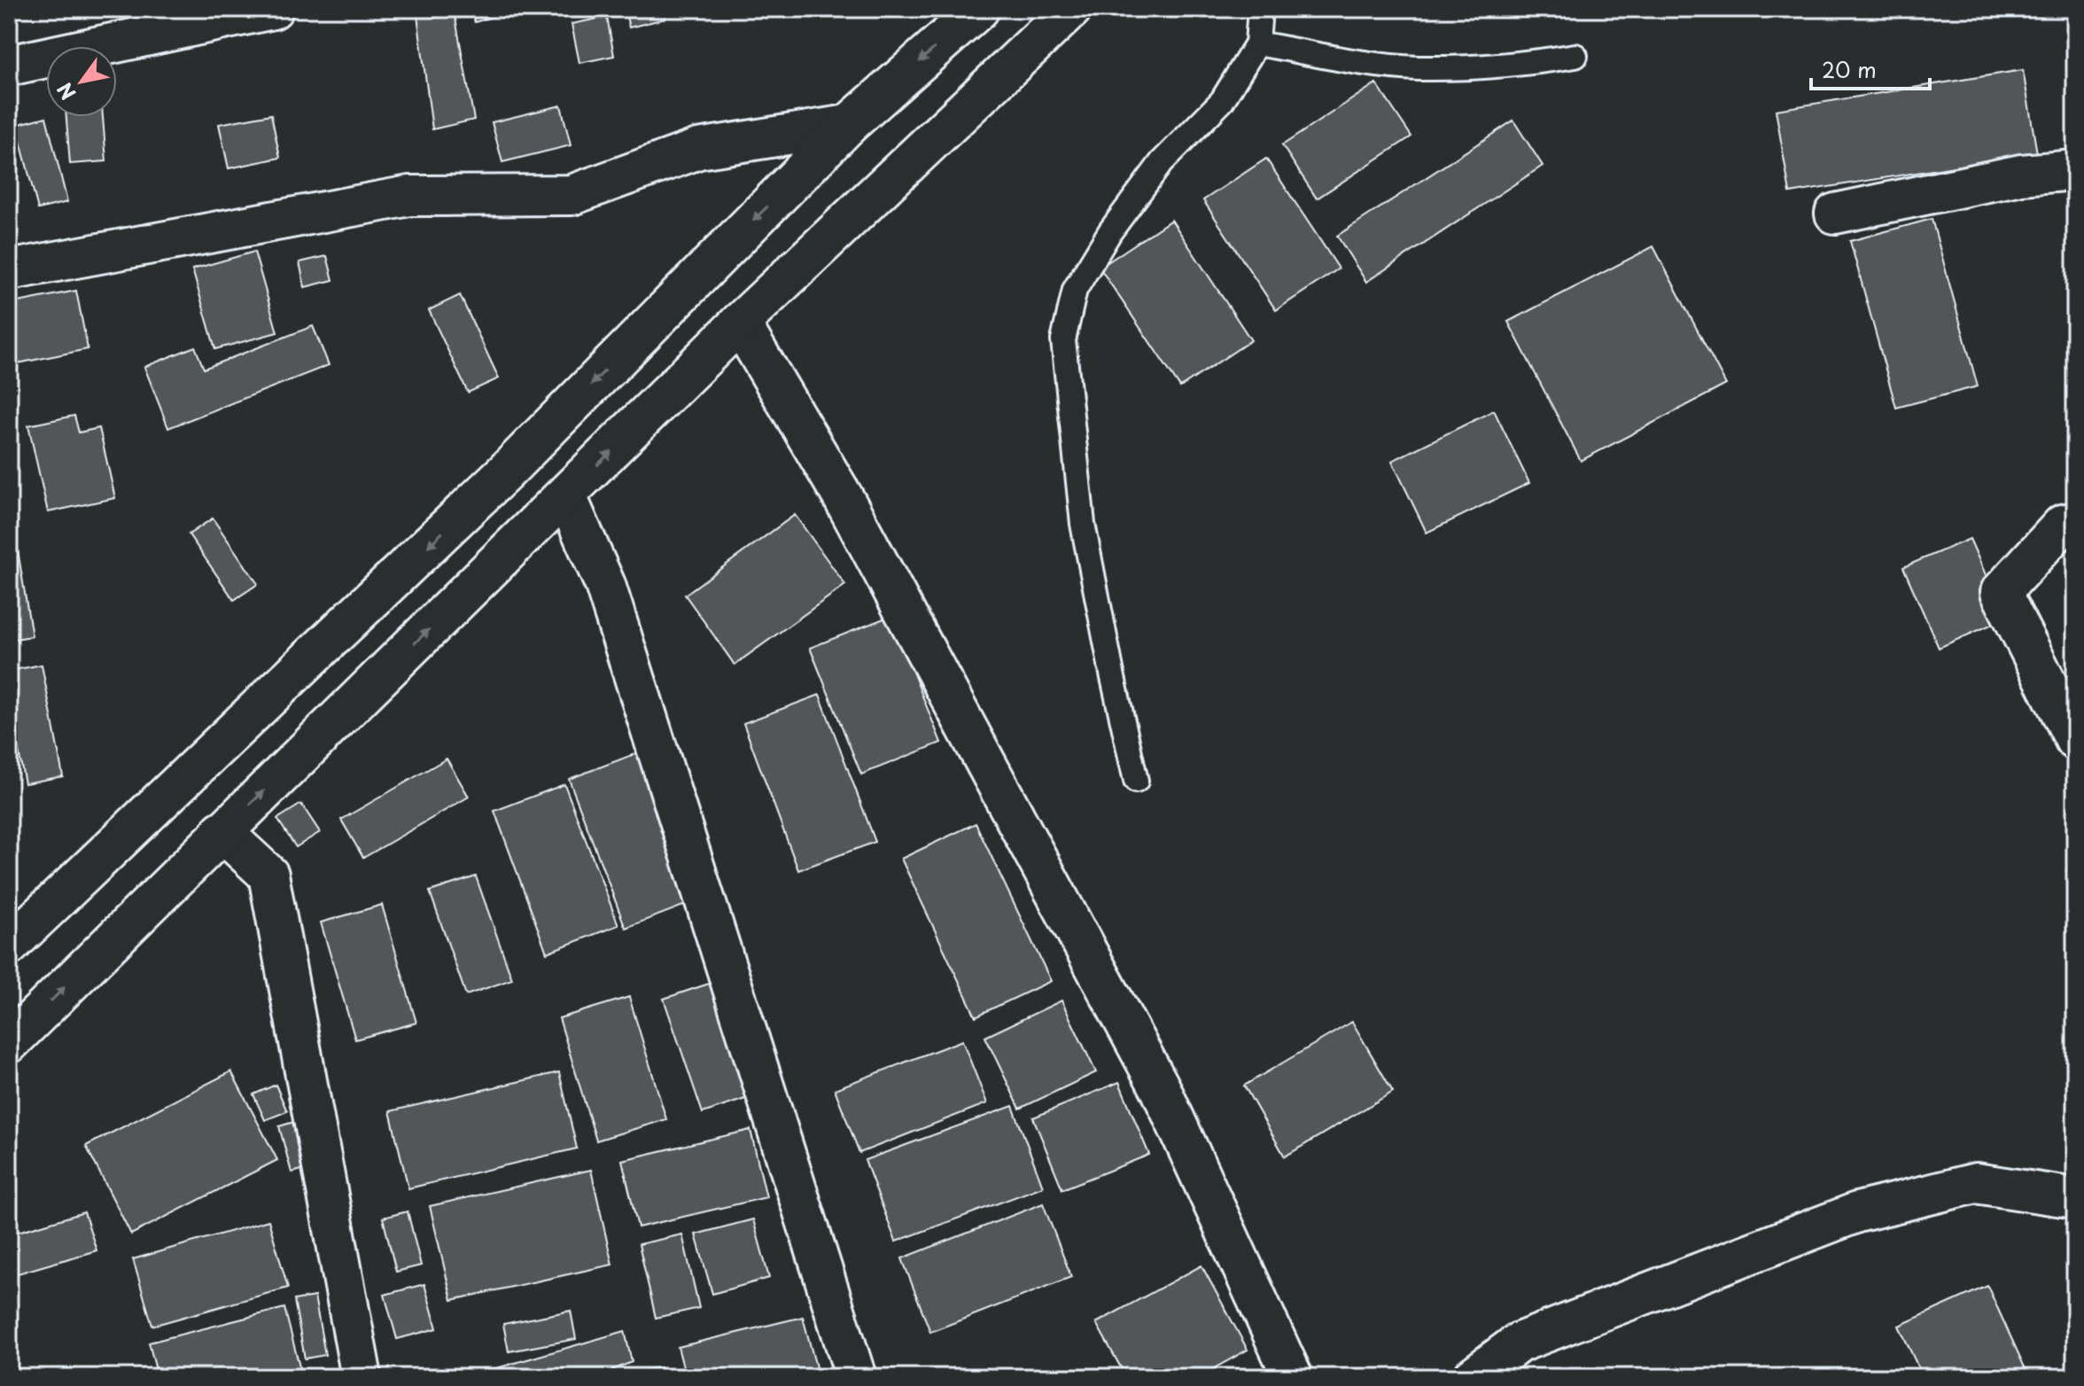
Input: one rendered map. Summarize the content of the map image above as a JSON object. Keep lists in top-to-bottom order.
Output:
{
  "scale_bar": "20 m",
  "north": "bottom left"
}
